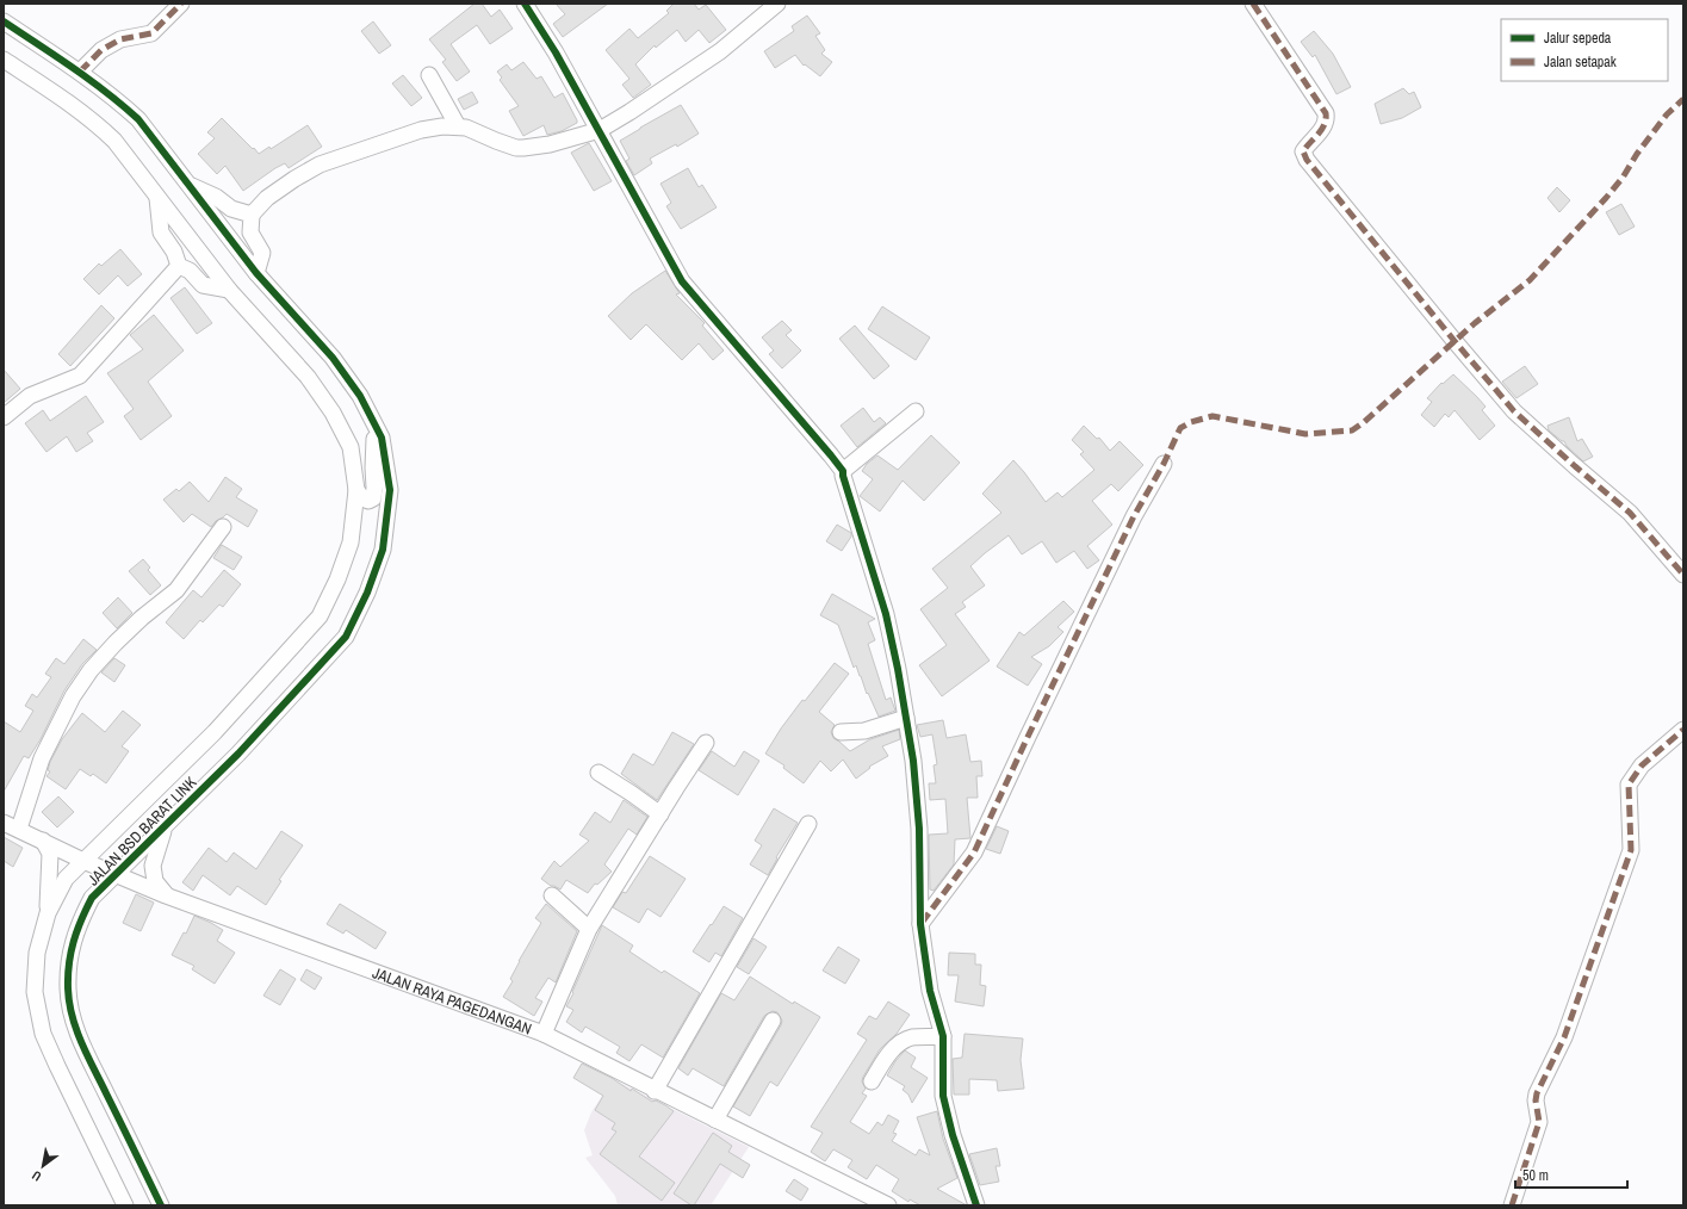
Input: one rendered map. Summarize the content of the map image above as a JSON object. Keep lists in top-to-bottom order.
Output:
{
  "streets": {
    "street": ["JALAN BSD BARAT LINK", "JALAN RAYA PAGEDANGAN"]
  },
  "crossings": [
    ["JALAN BSD BARAT LINK", "JALAN RAYA PAGEDANGAN"]
  ],
  "legend": ["Jalur sepeda", "Jalan setapak"],
  "scale_bar": "50 m",
  "north": "bottom left"
}
